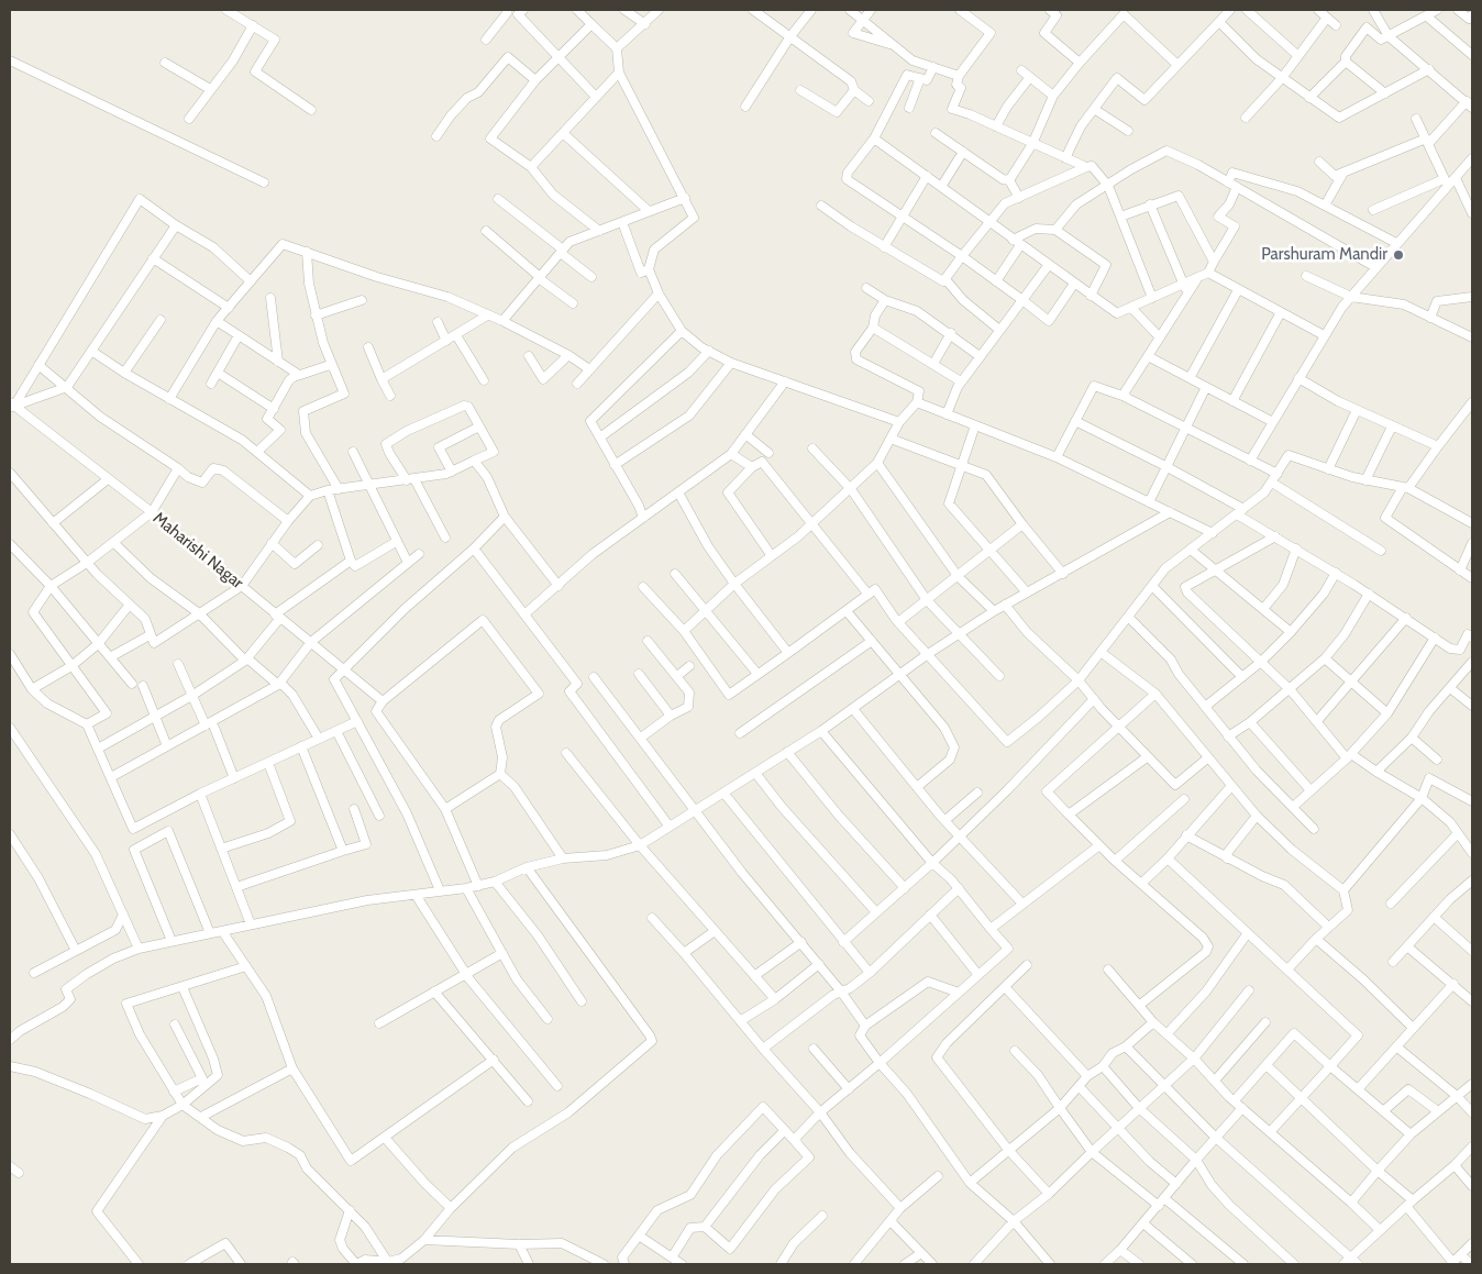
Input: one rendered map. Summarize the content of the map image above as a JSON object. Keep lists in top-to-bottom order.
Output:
{
  "streets": {
    "street": ["Maharishi Nagar"]
  },
  "places": ["Parshuram Mandir"]
}
